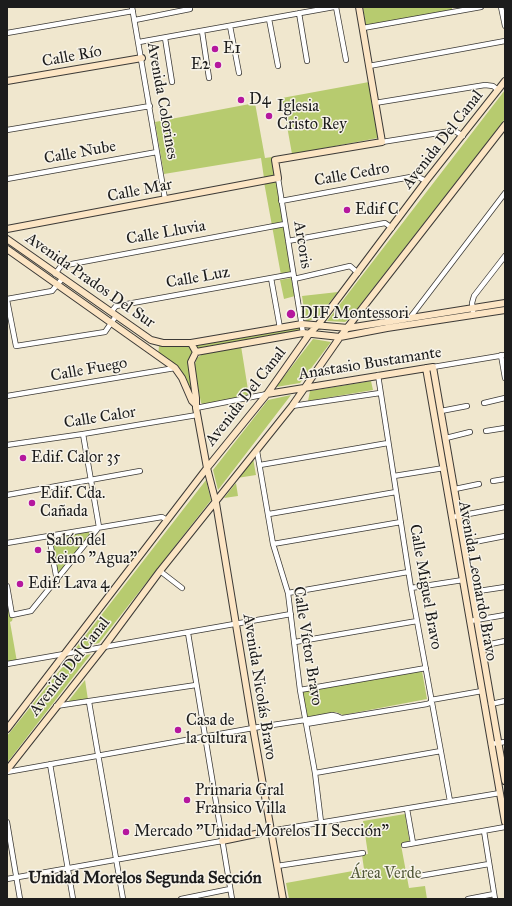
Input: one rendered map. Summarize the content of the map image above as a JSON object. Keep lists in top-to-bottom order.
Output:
{
  "streets": {
    "street": [
      "Calle Río",
      "Avenida Colorines",
      "Avenida Del Canal",
      "Calle Nube",
      "Calle Cedro",
      "Calle Mar",
      "Calle Lluvia",
      "Arcoris",
      "Calle Luz",
      "Avenida Prados Del Sur",
      "Anastasio Bustamante",
      "Calle Fuego",
      "Calle Calor",
      "Avenida Leonardo Bravo",
      "Calle Miguel Bravo",
      "Calle Víctor Bravo",
      "Avenida Nicolás Bravo"
    ]
  },
  "crossings": [
    ["Calle Río", "Avenida Colorines"],
    ["Avenida Colorines", "Calle Nube"],
    ["Avenida Colorines", "Calle Mar"],
    ["Avenida Del Canal", "Calle Cedro"],
    ["Avenida Del Canal", "Arcoris"],
    ["Avenida Del Canal", "Calle Luz"],
    ["Avenida Del Canal", "Avenida Prados Del Sur"],
    ["Avenida Del Canal", "Anastasio Bustamante"],
    ["Avenida Del Canal", "Calle Víctor Bravo"],
    ["Avenida Del Canal", "Avenida Nicolás Bravo"],
    ["Calle Cedro", "Arcoris"],
    ["Calle Mar", "Arcoris"],
    ["Calle Lluvia", "Arcoris"],
    ["Calle Lluvia", "Avenida Prados Del Sur"],
    ["Arcoris", "Calle Luz"],
    ["Arcoris", "Avenida Prados Del Sur"],
    ["Calle Luz", "Avenida Prados Del Sur"],
    ["Avenida Prados Del Sur", "Anastasio Bustamante"],
    ["Avenida Prados Del Sur", "Calle Fuego"],
    ["Avenida Prados Del Sur", "Calle Calor"],
    ["Avenida Prados Del Sur", "Avenida Nicolás Bravo"],
    ["Anastasio Bustamante", "Avenida Leonardo Bravo"],
    ["Anastasio Bustamante", "Calle Miguel Bravo"]
  ],
  "districts": ["Unidad Morelos Segunda Sección"],
  "parks": ["Área Verde"],
  "places": [
    "E1",
    "E2",
    "D4",
    "Iglesia Cristo Rey",
    "Edif C",
    "DIF Montessori",
    "Edif. Calor 35",
    "Edif. Cda. Cañada",
    "Salón del Reino \"Agua\"",
    "Edif. Lava 4",
    "Casa de la cultura",
    "Primaria Gral Fransico Villa",
    "Mercado \"Unidad Morelos II Sección\""
  ]
}
